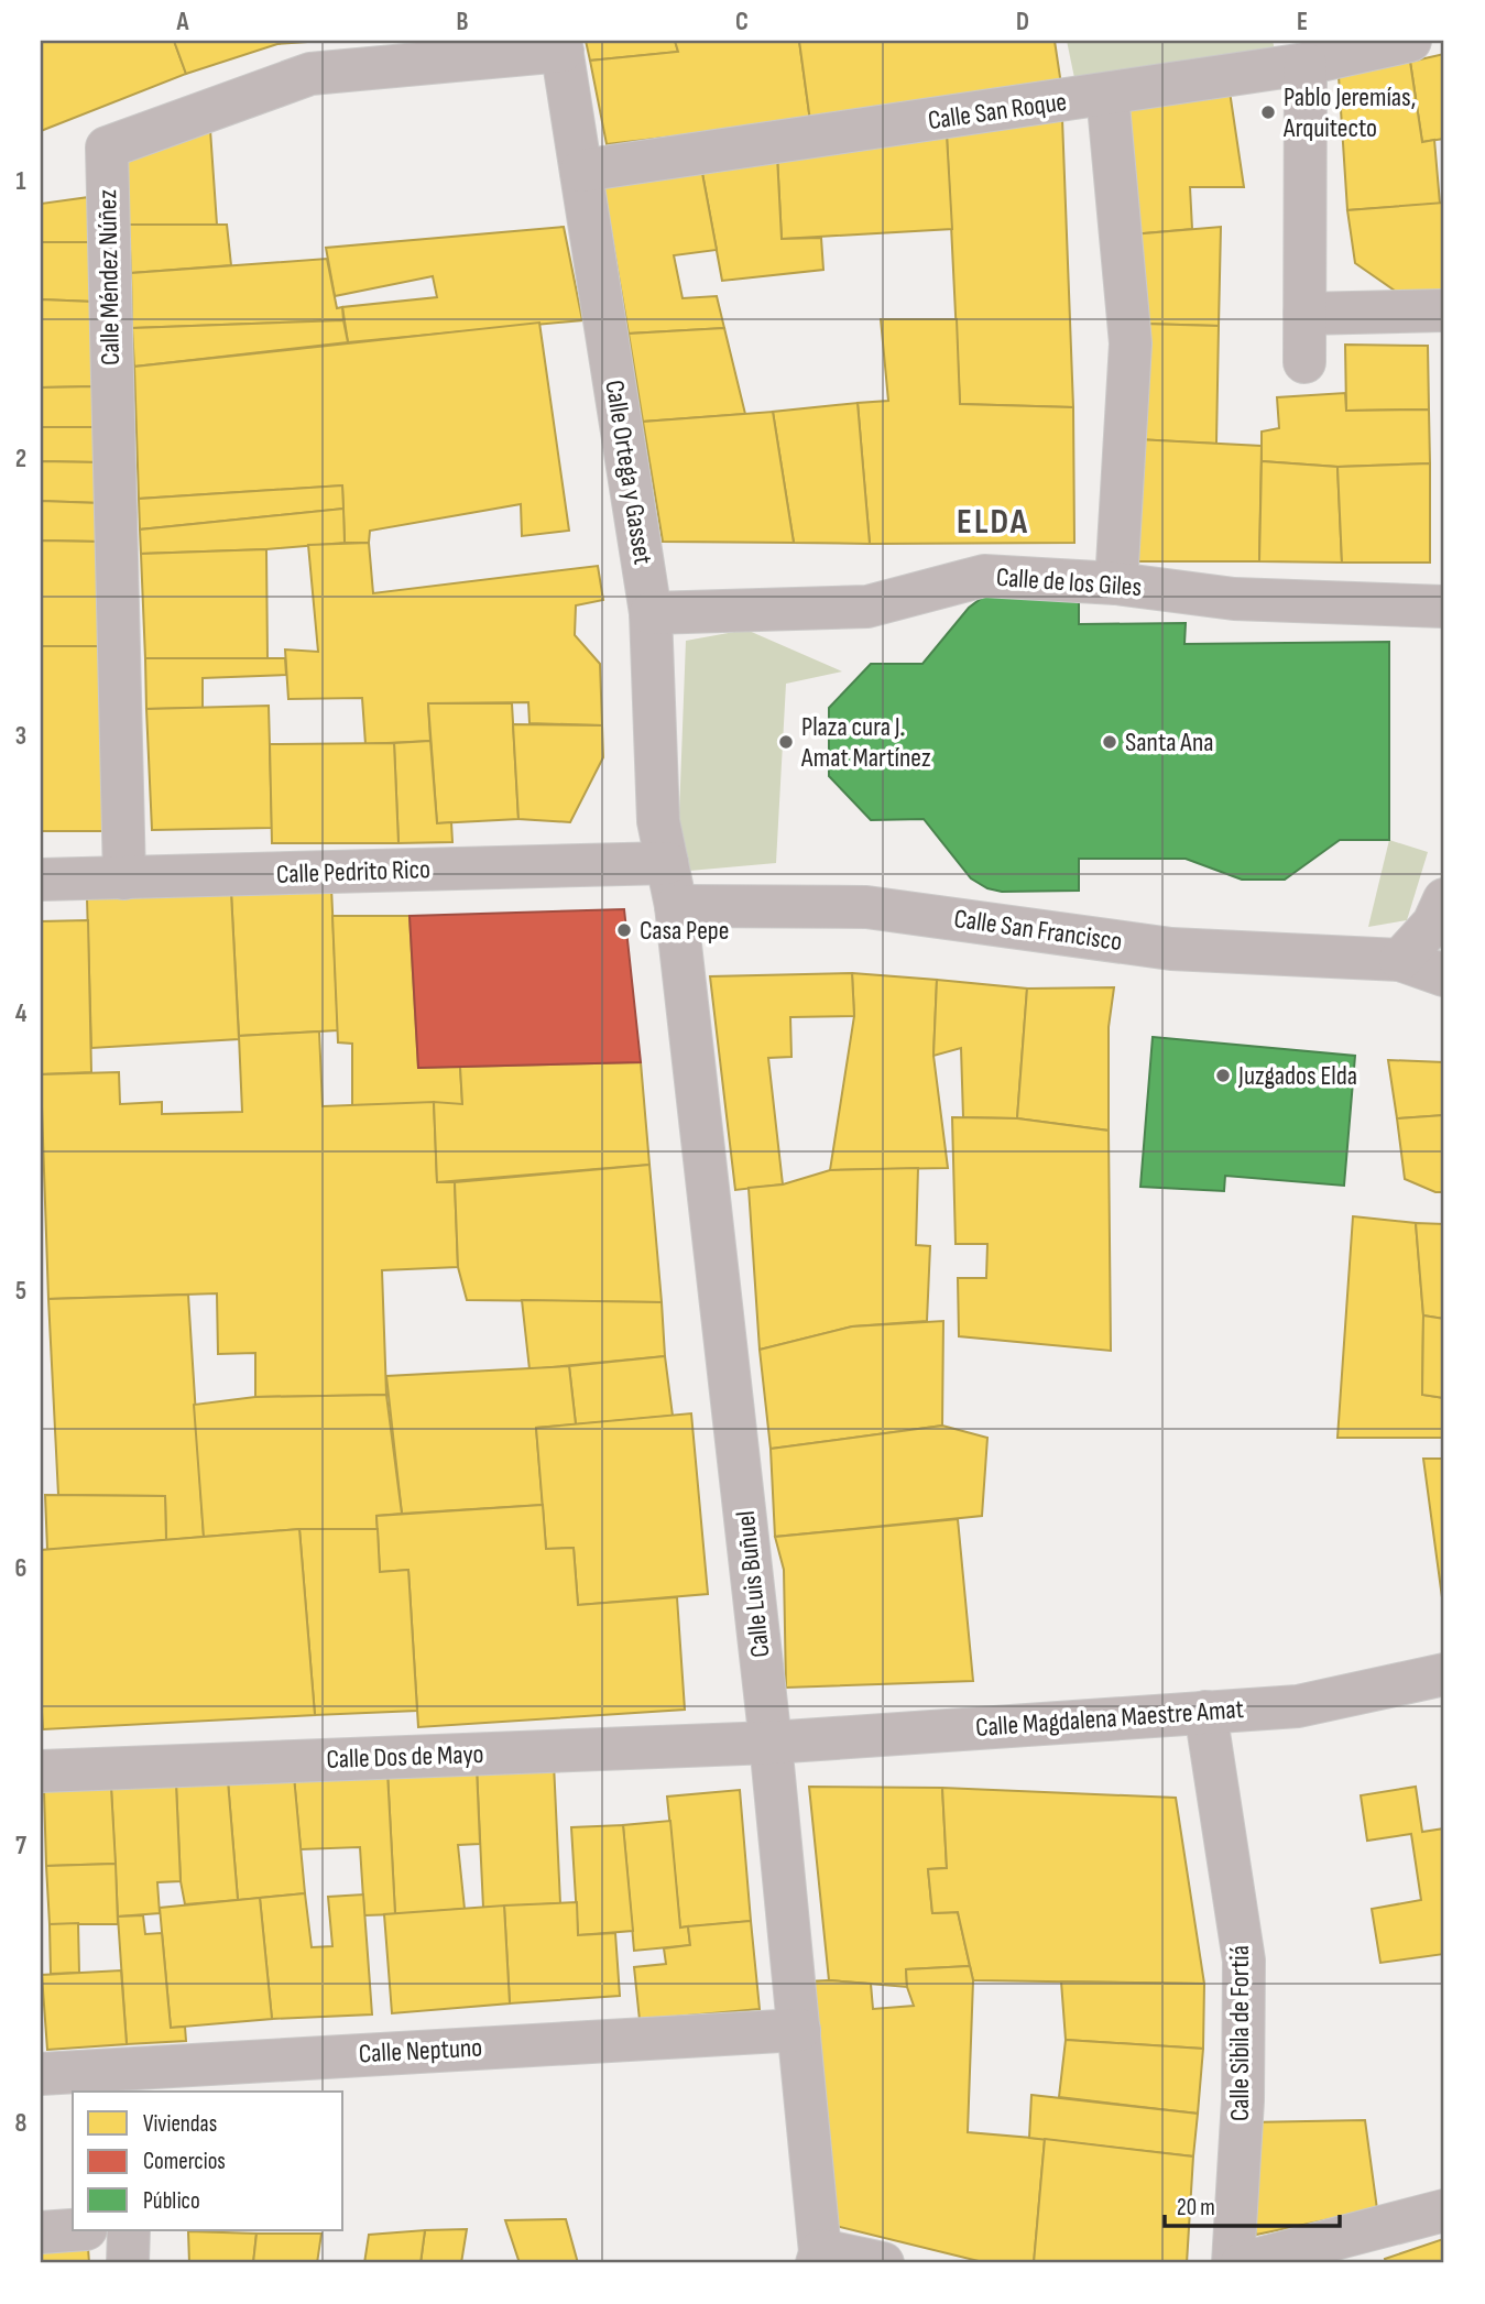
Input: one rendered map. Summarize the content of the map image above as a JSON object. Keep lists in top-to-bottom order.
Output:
{
  "streets": {
    "street": [
      "Calle San Roque",
      "Calle Méndez Núñez",
      "Calle Ortega y Gasset",
      "Calle de los Giles",
      "Calle Pedrito Rico",
      "Calle San Francisco",
      "Calle Luis Buñuel",
      "Calle Magdalena Maestre Amat",
      "Calle Dos de Mayo",
      "Calle Sibila de Fortiá",
      "Calle Neptuno"
    ]
  },
  "crossings": [
    ["Calle San Roque", "Calle Ortega y Gasset"],
    ["Calle Méndez Núñez", "Calle Ortega y Gasset"],
    ["Calle Méndez Núñez", "Calle Pedrito Rico"],
    ["Calle Ortega y Gasset", "Calle de los Giles"],
    ["Calle Ortega y Gasset", "Calle Pedrito Rico"],
    ["Calle Ortega y Gasset", "Calle San Francisco"],
    ["Calle Ortega y Gasset", "Calle Luis Buñuel"],
    ["Calle San Francisco", "Calle Luis Buñuel"],
    ["Calle Luis Buñuel", "Calle Magdalena Maestre Amat"],
    ["Calle Luis Buñuel", "Calle Dos de Mayo"],
    ["Calle Luis Buñuel", "Calle Neptuno"],
    ["Calle Magdalena Maestre Amat", "Calle Dos de Mayo"],
    ["Calle Magdalena Maestre Amat", "Calle Sibila de Fortiá"]
  ],
  "districts": ["ELDA"],
  "places": [
    "Pablo Jeremías, Arquitecto",
    "Plaza cura J. Amat Martínez",
    "Santa Ana",
    "Casa Pepe",
    "Juzgados Elda"
  ],
  "legend": ["Viviendas", "Comercios", "Público"],
  "scale_bar": "20 m",
  "grid": {
    "columns": [
      "A",
      "B",
      "C",
      "D",
      "E"
    ],
    "rows": [
      "1",
      "2",
      "3",
      "4",
      "5",
      "6",
      "7",
      "8"
    ]
  }
}
